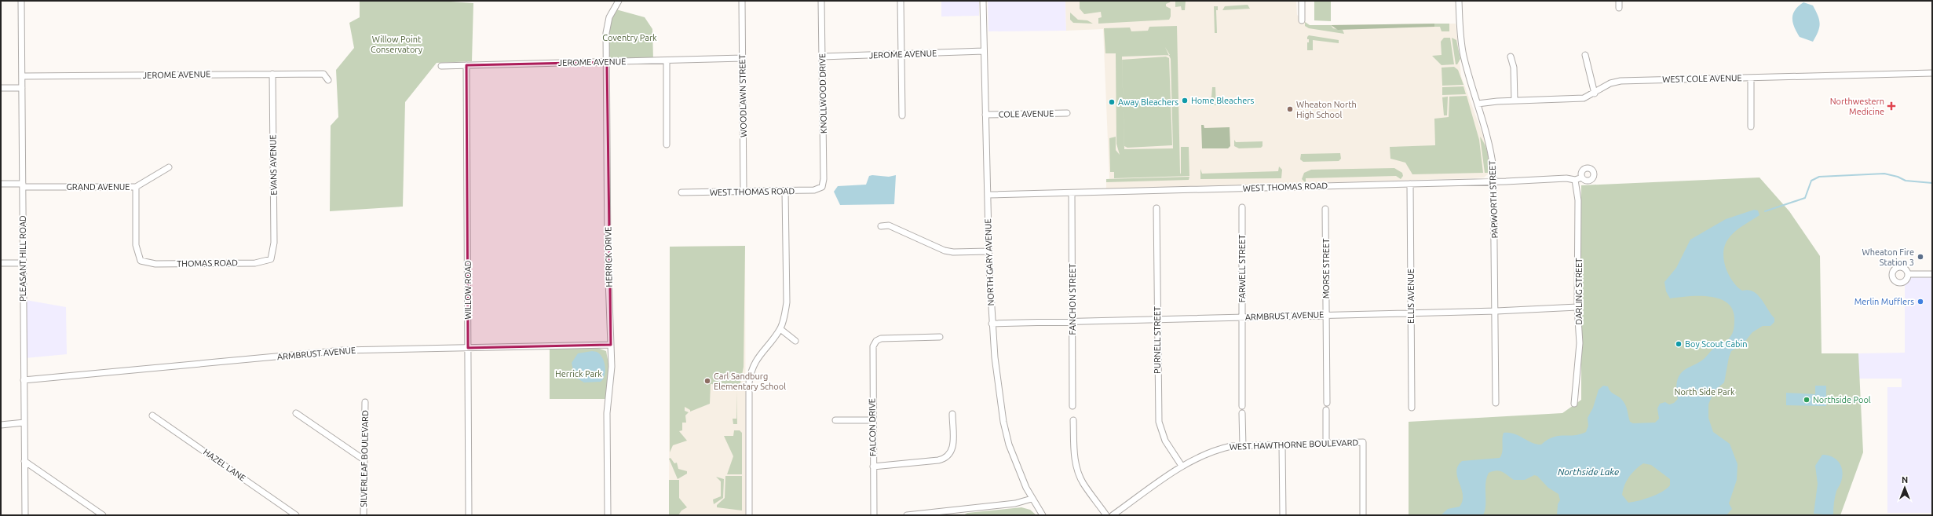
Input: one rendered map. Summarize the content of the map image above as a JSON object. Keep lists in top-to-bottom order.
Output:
{
  "streets": {
    "street": [
      "JEROME AVENUE",
      "WEST COLE AVENUE",
      "KNOLLWOOD DRIVE",
      "WOODLAWN STREET",
      "COLE AVENUE",
      "EVANS AVENUE",
      "GRAND AVENUE",
      "WEST THOMAS ROAD",
      "PAPWORTH STREET",
      "HERRICK DRIVE",
      "PLEASANT HILL ROAD",
      "NORTH GARY AVENUE",
      "THOMAS ROAD",
      "FARWELL STREET",
      "MORSE STREET",
      "WILLOW ROAD",
      "DARLING STREET",
      "ELLIS AVENUE",
      "FANCHON STREET",
      "ARMBRUST AVENUE",
      "PURNELL STREET",
      "FALCON DRIVE",
      "WEST HAWTHORNE BOULEVARD",
      "SILVERLEAF BOULEVARD",
      "HAZEL LANE"
    ]
  },
  "crossings": [
    ["JEROME AVENUE", "KNOLLWOOD DRIVE"],
    ["JEROME AVENUE", "WOODLAWN STREET"],
    ["JEROME AVENUE", "EVANS AVENUE"],
    ["JEROME AVENUE", "HERRICK DRIVE"],
    ["JEROME AVENUE", "PLEASANT HILL ROAD"],
    ["JEROME AVENUE", "NORTH GARY AVENUE"],
    ["JEROME AVENUE", "WILLOW ROAD"],
    ["WEST COLE AVENUE", "PAPWORTH STREET"],
    ["KNOLLWOOD DRIVE", "WEST THOMAS ROAD"],
    ["WOODLAWN STREET", "WEST THOMAS ROAD"],
    ["COLE AVENUE", "NORTH GARY AVENUE"],
    ["EVANS AVENUE", "THOMAS ROAD"],
    ["GRAND AVENUE", "PLEASANT HILL ROAD"],
    ["GRAND AVENUE", "THOMAS ROAD"],
    ["WEST THOMAS ROAD", "PAPWORTH STREET"],
    ["WEST THOMAS ROAD", "NORTH GARY AVENUE"],
    ["WEST THOMAS ROAD", "DARLING STREET"],
    ["WEST THOMAS ROAD", "ELLIS AVENUE"],
    ["WEST THOMAS ROAD", "FANCHON STREET"],
    ["PAPWORTH STREET", "ARMBRUST AVENUE"],
    ["HERRICK DRIVE", "ARMBRUST AVENUE"],
    ["PLEASANT HILL ROAD", "ARMBRUST AVENUE"],
    ["NORTH GARY AVENUE", "ARMBRUST AVENUE"],
    ["FARWELL STREET", "ARMBRUST AVENUE"],
    ["MORSE STREET", "ARMBRUST AVENUE"],
    ["WILLOW ROAD", "ARMBRUST AVENUE"],
    ["DARLING STREET", "ARMBRUST AVENUE"],
    ["ELLIS AVENUE", "ARMBRUST AVENUE"],
    ["FANCHON STREET", "ARMBRUST AVENUE"],
    ["ARMBRUST AVENUE", "PURNELL STREET"],
    ["PURNELL STREET", "WEST HAWTHORNE BOULEVARD"]
  ],
  "water": ["Northside Lake"],
  "parks": [
    "Coventry Park",
    "Willow Point Conservatory",
    "Herrick Park",
    "North Side Park"
  ],
  "places": {
    "other": [
      "Home Bleachers",
      "Away Bleachers",
      "Wheaton North High School",
      "Wheaton Fire Station 3",
      "Merlin Mufflers",
      "Boy Scout Cabin",
      "Carl Sandburg Elementary School",
      "Northside Pool"
    ],
    "health": ["Northwestern Medicine"]
  },
  "north": "top"
}
